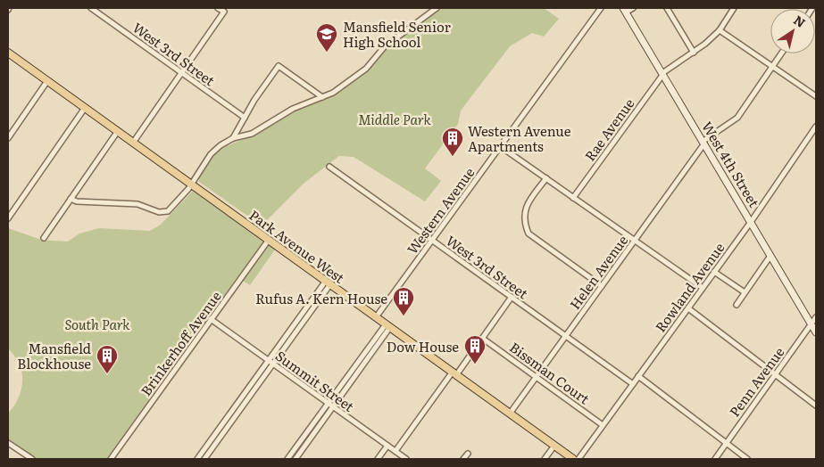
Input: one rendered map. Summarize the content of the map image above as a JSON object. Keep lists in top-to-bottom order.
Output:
{
  "streets": {
    "main road": ["West 4th Street", "Park Avenue West"],
    "street": [
      "West 3rd Street",
      "Rae Avenue",
      "Western Avenue",
      "Helen Avenue",
      "Rowland Avenue",
      "Brinkerhoff Avenue",
      "Bissman Court",
      "Summit Street",
      "Penn Avenue"
    ]
  },
  "crossings": [
    ["West 3rd Street", "Western Avenue"],
    ["West 3rd Street", "Helen Avenue"],
    ["West 3rd Street", "Rowland Avenue"],
    ["Rae Avenue", "West 4th Street"],
    ["West 4th Street", "Helen Avenue"],
    ["West 4th Street", "Rowland Avenue"],
    ["West 4th Street", "Penn Avenue"],
    ["Western Avenue", "Park Avenue West"],
    ["Park Avenue West", "Helen Avenue"],
    ["Park Avenue West", "Brinkerhoff Avenue"],
    ["Helen Avenue", "Bissman Court"],
    ["Rowland Avenue", "Bissman Court"],
    ["Brinkerhoff Avenue", "Summit Street"]
  ],
  "parks": ["Middle Park", "South Park"],
  "places": {
    "school or university": ["Mansfield Senior High School"],
    "building": [
      "Western Avenue Apartments",
      "Rufus A. Kern House",
      "Dow House",
      "Mansfield Blockhouse"
    ]
  },
  "north": "top right"
}
